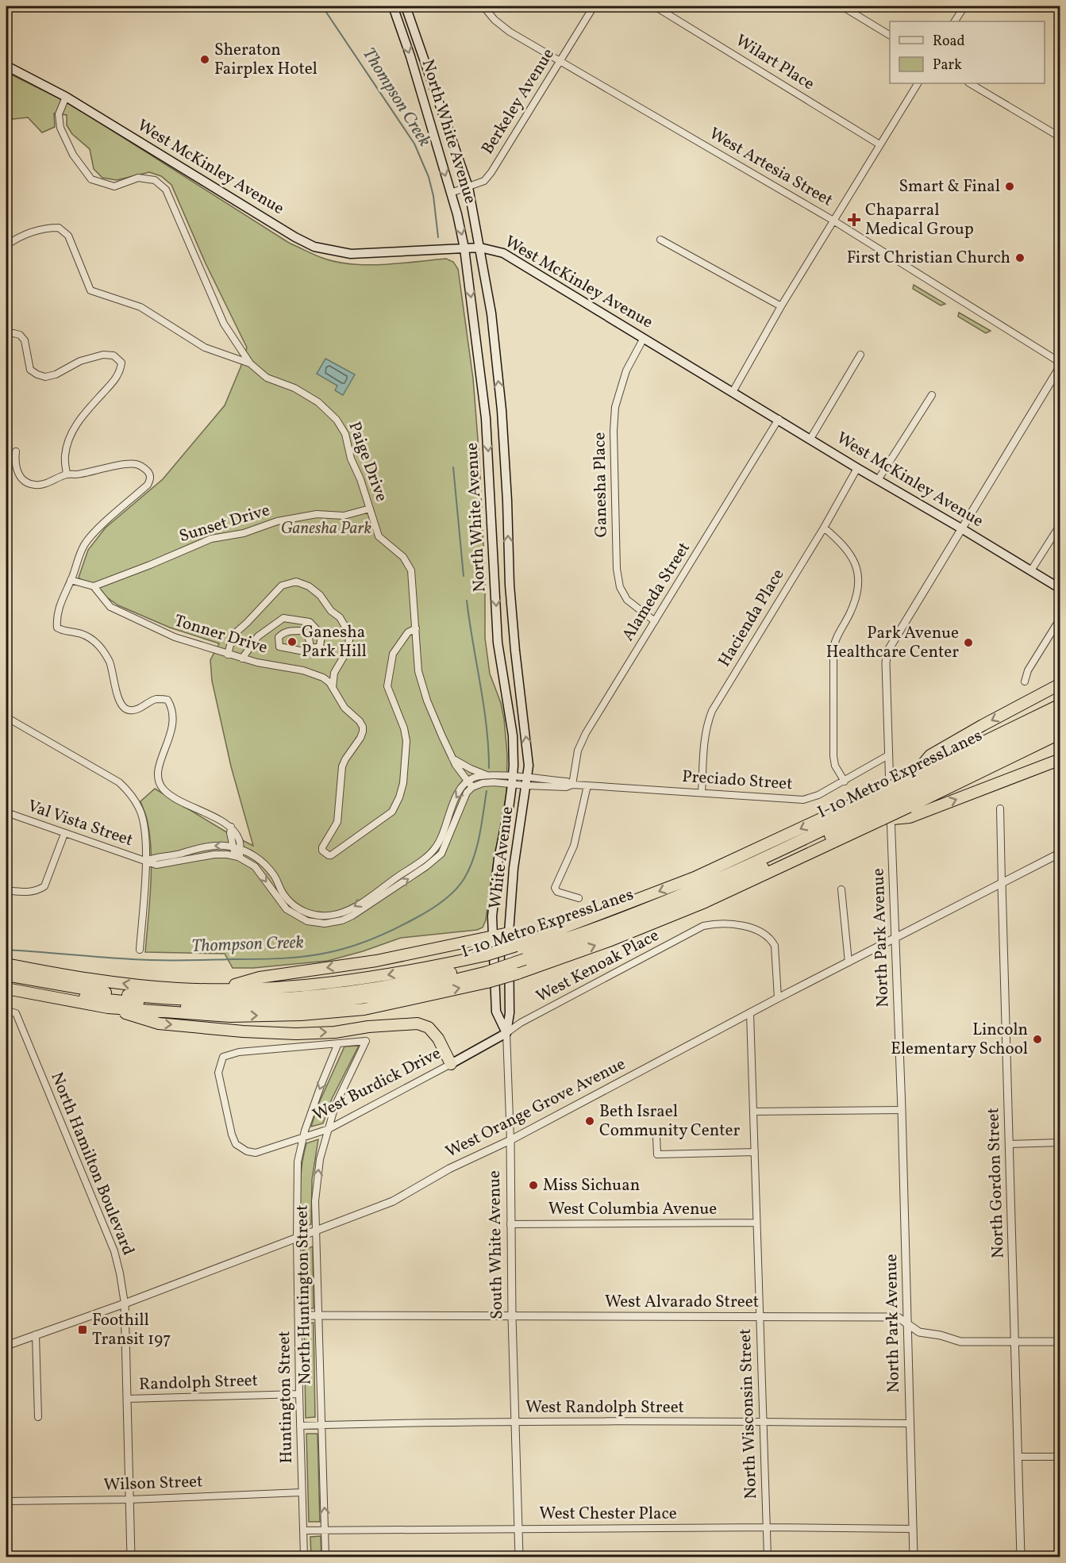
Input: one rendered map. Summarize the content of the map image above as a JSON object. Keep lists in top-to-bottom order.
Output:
{
  "streets": {
    "highway": ["I-10 Metro ExpressLanes"],
    "main road": [
      "North White Avenue",
      "West McKinley Avenue",
      "White Avenue",
      "West Burdick Drive",
      "South White Avenue"
    ],
    "street": [
      "Wilart Place",
      "Berkeley Avenue",
      "West Artesia Street",
      "Paige Drive",
      "Ganesha Place",
      "Sunset Drive",
      "Alameda Street",
      "Hacienda Place",
      "Tonner Drive",
      "Preciado Street",
      "Val Vista Street",
      "North Park Avenue",
      "West Kenoak Place",
      "West Orange Grove Avenue",
      "North Hamilton Boulevard",
      "North Gordon Street",
      "West Columbia Avenue",
      "North Huntington Street",
      "West Alvarado Street",
      "Randolph Street",
      "Huntington Street",
      "West Randolph Street",
      "North Wisconsin Street",
      "Wilson Street",
      "West Chester Place"
    ]
  },
  "crossings": [
    ["Berkeley Avenue", "North White Avenue"],
    ["Berkeley Avenue", "West Artesia Street"],
    ["North White Avenue", "West McKinley Avenue"],
    ["North White Avenue", "Preciado Street"],
    ["North White Avenue", "White Avenue"],
    ["North White Avenue", "West Kenoak Place"],
    ["North White Avenue", "West Burdick Drive"],
    ["North White Avenue", "South White Avenue"],
    ["West McKinley Avenue", "Paige Drive"],
    ["West McKinley Avenue", "Ganesha Place"],
    ["West McKinley Avenue", "Alameda Street"],
    ["West McKinley Avenue", "Hacienda Place"],
    ["West McKinley Avenue", "North Park Avenue"],
    ["West Artesia Street", "North Park Avenue"],
    ["Paige Drive", "Sunset Drive"],
    ["Paige Drive", "Tonner Drive"],
    ["Paige Drive", "Val Vista Street"],
    ["Ganesha Place", "Alameda Street"],
    ["Sunset Drive", "Tonner Drive"],
    ["Alameda Street", "Preciado Street"],
    ["Hacienda Place", "Preciado Street"],
    ["Preciado Street", "White Avenue"],
    ["Preciado Street", "North Park Avenue"],
    ["White Avenue", "South White Avenue"],
    ["North Park Avenue", "West Orange Grove Avenue"],
    ["North Park Avenue", "West Alvarado Street"],
    ["North Park Avenue", "West Randolph Street"],
    ["North Park Avenue", "West Chester Place"],
    ["West Kenoak Place", "West Burdick Drive"],
    ["West Kenoak Place", "West Orange Grove Avenue"],
    ["West Kenoak Place", "South White Avenue"],
    ["West Burdick Drive", "South White Avenue"],
    ["West Burdick Drive", "North Huntington Street"],
    ["West Burdick Drive", "Huntington Street"],
    ["West Orange Grove Avenue", "North Hamilton Boulevard"],
    ["West Orange Grove Avenue", "North Gordon Street"],
    ["West Orange Grove Avenue", "South White Avenue"],
    ["West Orange Grove Avenue", "North Huntington Street"],
    ["West Orange Grove Avenue", "Huntington Street"],
    ["West Orange Grove Avenue", "North Wisconsin Street"],
    ["North Hamilton Boulevard", "Randolph Street"],
    ["North Hamilton Boulevard", "Wilson Street"],
    ["North Gordon Street", "West Alvarado Street"],
    ["West Columbia Avenue", "South White Avenue"],
    ["West Columbia Avenue", "North Wisconsin Street"],
    ["South White Avenue", "West Alvarado Street"],
    ["South White Avenue", "West Randolph Street"],
    ["South White Avenue", "West Chester Place"],
    ["North Huntington Street", "West Alvarado Street"],
    ["North Huntington Street", "West Randolph Street"],
    ["North Huntington Street", "West Chester Place"],
    ["West Alvarado Street", "Huntington Street"],
    ["West Alvarado Street", "North Wisconsin Street"],
    ["Randolph Street", "Huntington Street"],
    ["Huntington Street", "West Randolph Street"],
    ["Huntington Street", "Wilson Street"],
    ["Huntington Street", "West Chester Place"],
    ["West Randolph Street", "North Wisconsin Street"],
    ["North Wisconsin Street", "West Chester Place"]
  ],
  "one_way": ["North Huntington Street"],
  "water": ["Thompson Creek"],
  "parks": ["Ganesha Park"],
  "places": {
    "other": [
      "Sheraton Fairplex Hotel",
      "Smart & Final",
      "First Christian Church",
      "Ganesha Park Hill",
      "Park Avenue Healthcare Center",
      "Lincoln Elementary School",
      "Beth Israel Community Center",
      "Miss Sichuan"
    ],
    "health": ["Chaparral Medical Group"],
    "transit": ["Foothill Transit 197"]
  },
  "legend": ["Road", "Park"]
}
